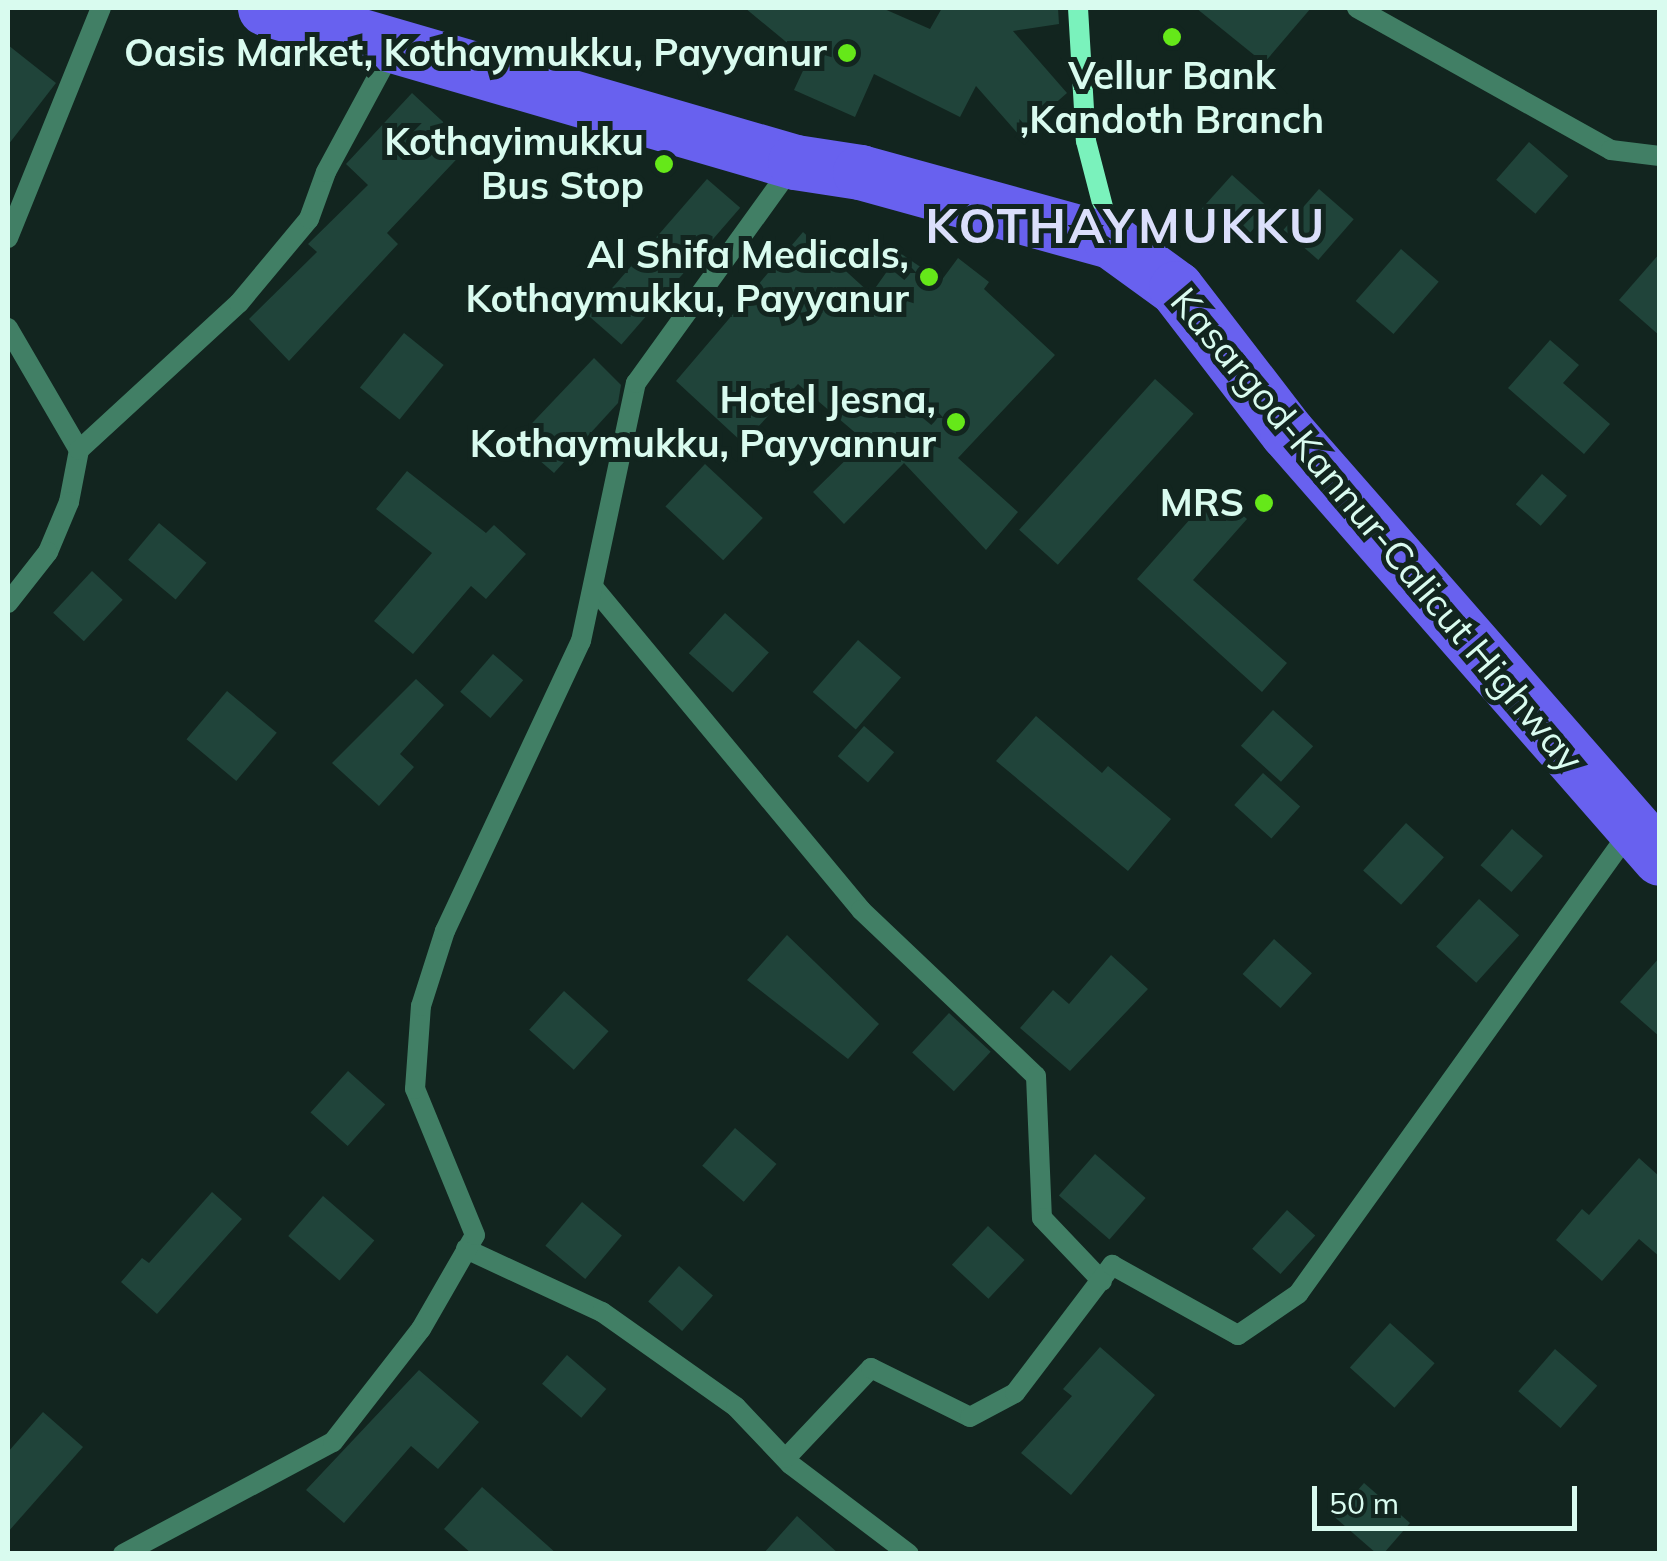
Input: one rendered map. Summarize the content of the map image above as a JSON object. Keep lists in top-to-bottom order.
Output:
{
  "streets": {
    "highway": ["Kasargod-Kannur-Calicut Highway"]
  },
  "districts": ["KOTHAYMUKKU"],
  "places": [
    "Vellur Bank ,Kandoth Branch",
    "Oasis Market, Kothaymukku, Payyanur",
    "Kothayimukku Bus Stop",
    "Al Shifa Medicals, Kothaymukku, Payyanur",
    "Hotel Jesna, Kothaymukku, Payyannur",
    "MRS"
  ],
  "scale_bar": "50 m"
}
